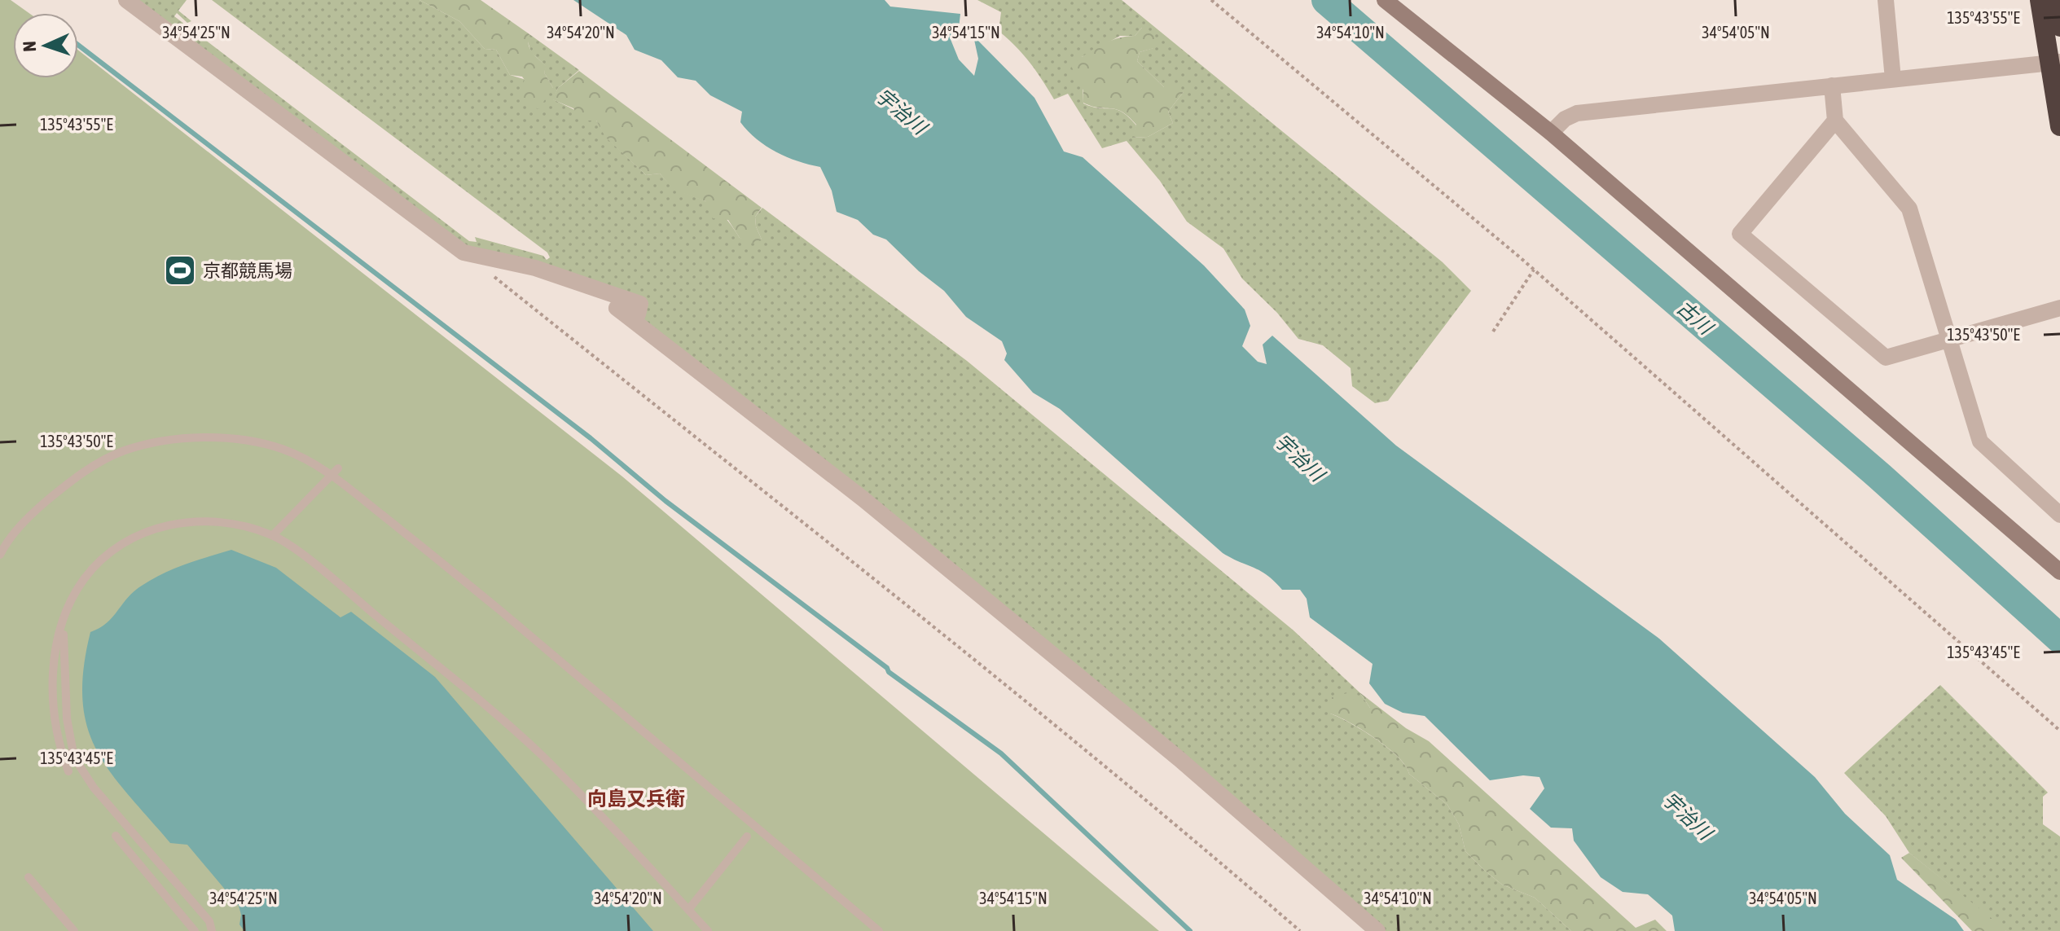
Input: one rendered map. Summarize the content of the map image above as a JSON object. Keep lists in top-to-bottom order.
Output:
{
  "districts": ["向島又兵衛"],
  "water": ["宇治川", "古川"],
  "places": {
    "sports": ["京都競馬場"]
  },
  "north": "left",
  "coordinates": [
    "135°43'55\"E",
    "34°54'25\"N",
    "34°54'20\"N",
    "34°54'15\"N",
    "34°54'10\"N",
    "34°54'05\"N",
    "135°43'50\"E",
    "135°43'45\"E"
  ]
}
